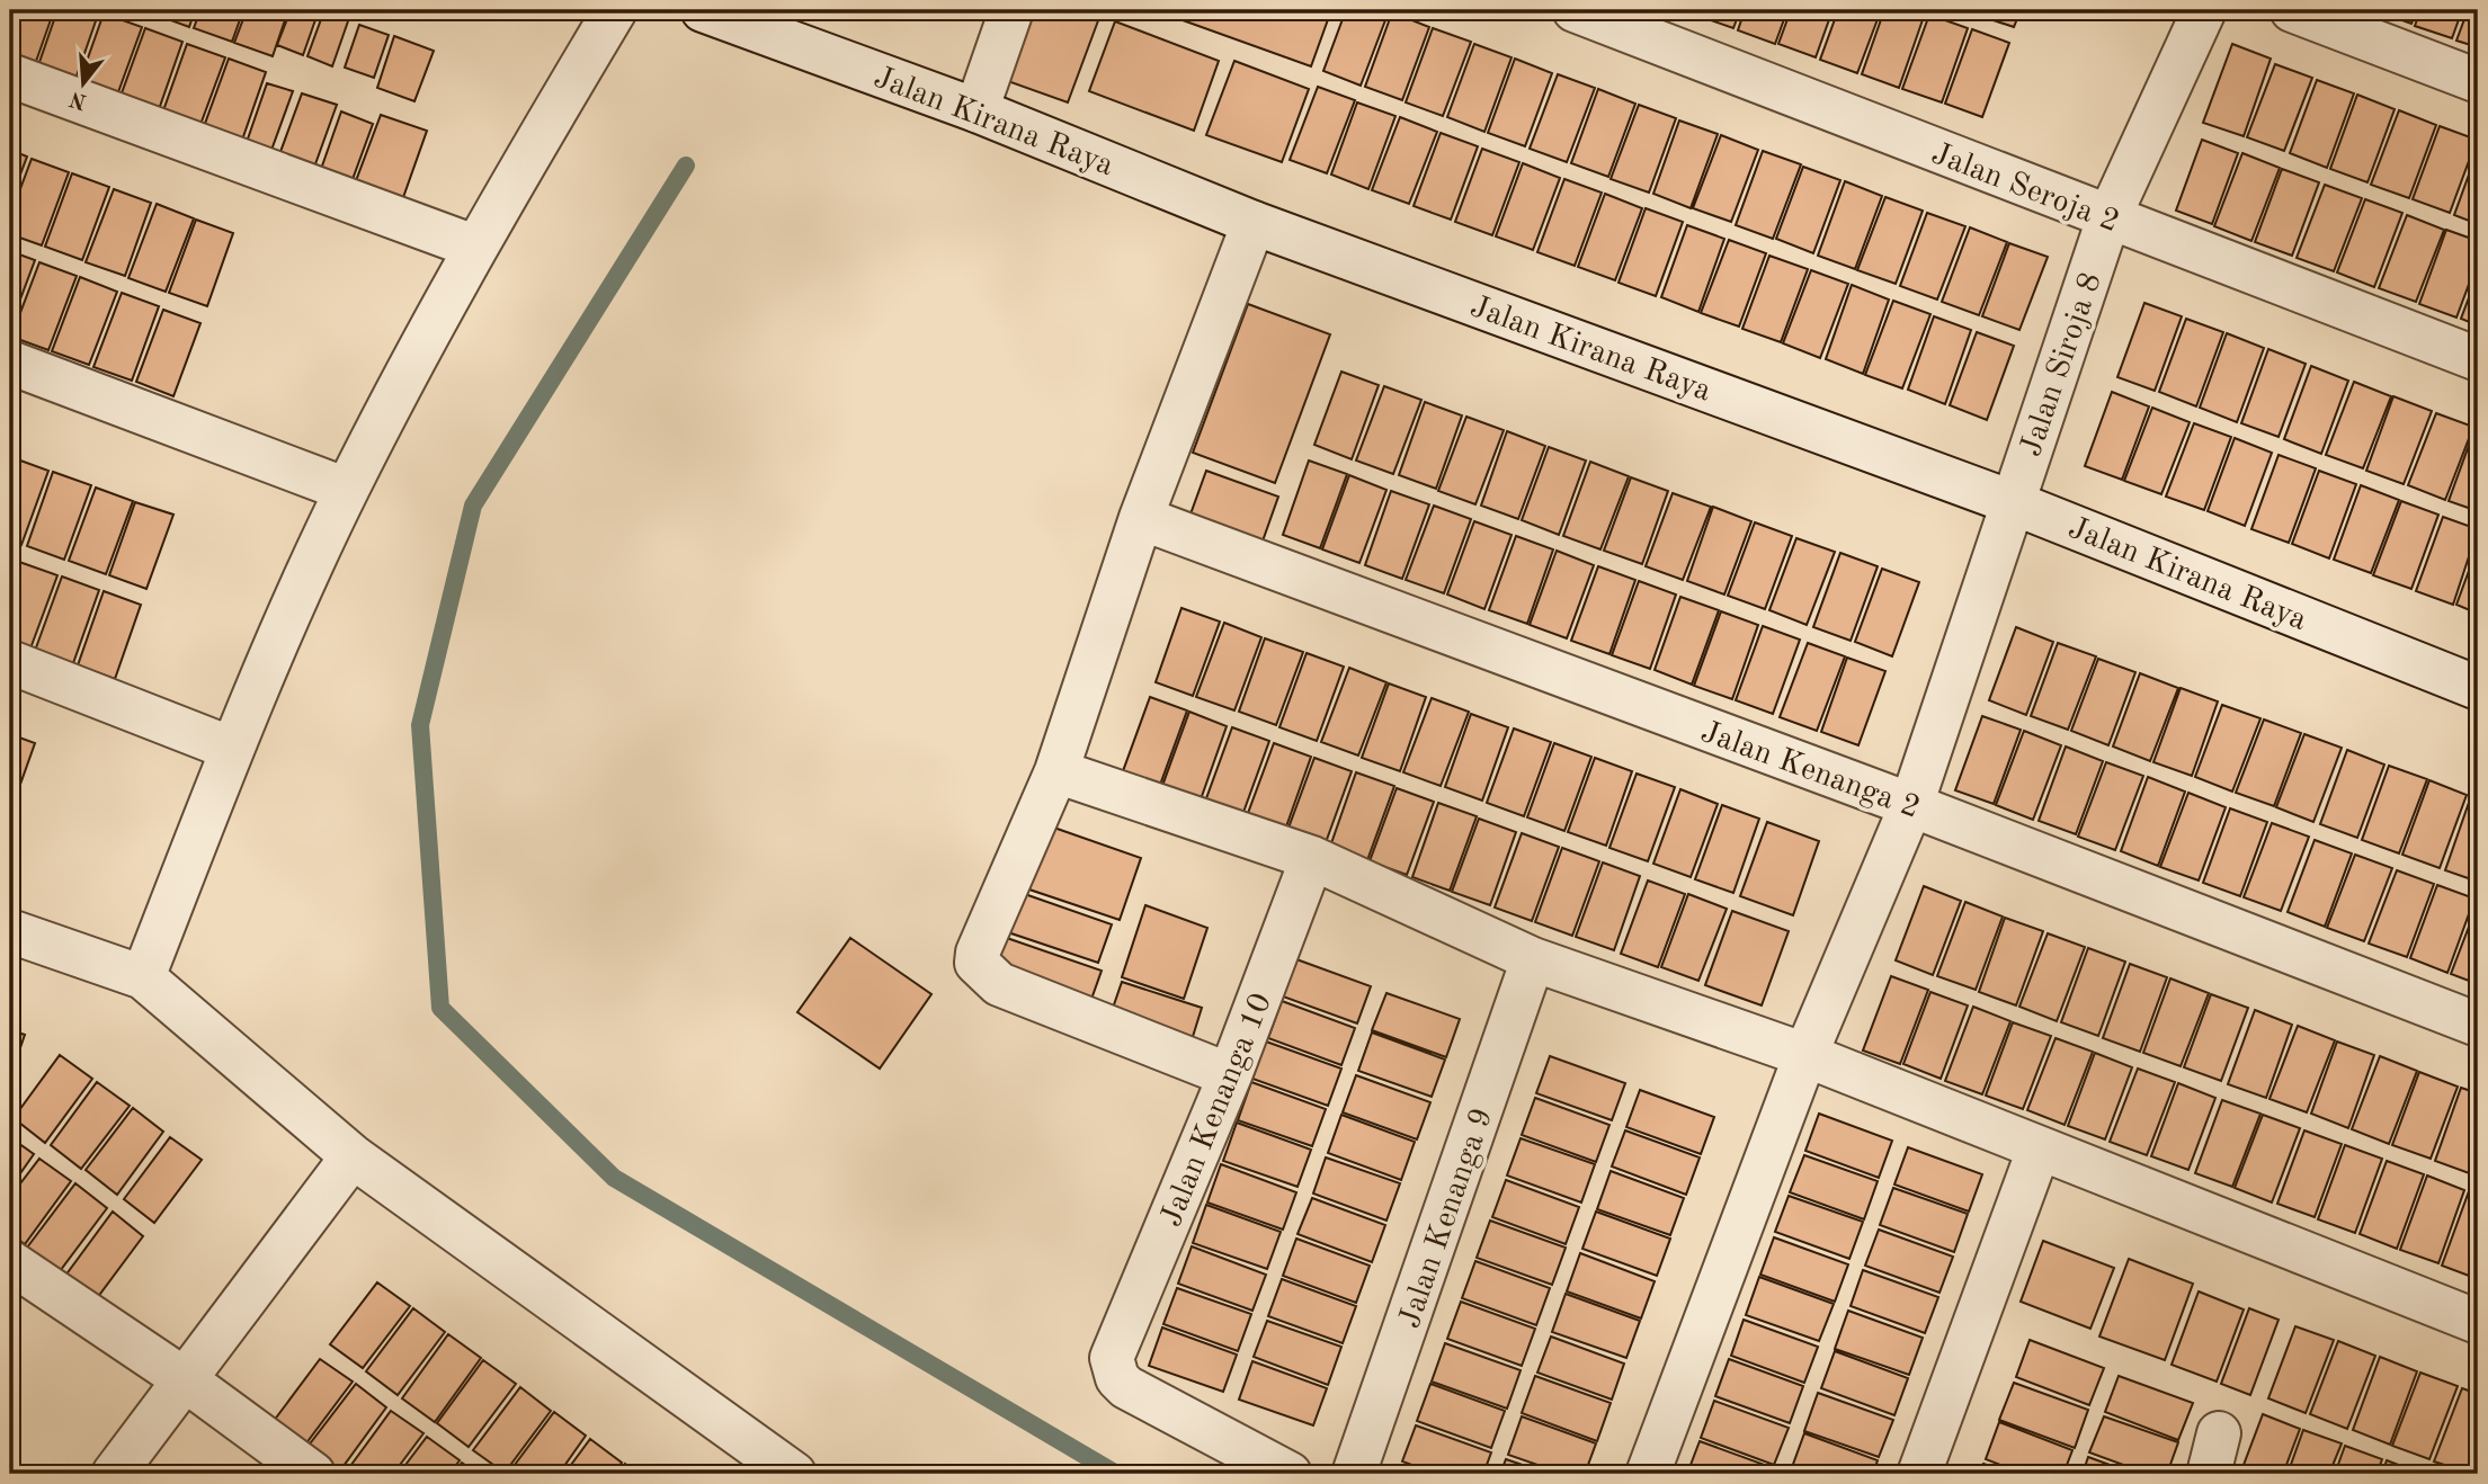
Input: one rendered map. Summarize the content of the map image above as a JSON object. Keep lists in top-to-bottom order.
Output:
{
  "streets": {
    "street": [
      "Jalan Kirana Raya",
      "Jalan Seroja 2",
      "Jalan Siroja 8",
      "Jalan Kenanga 2",
      "Jalan Kenanga 10",
      "Jalan Kenanga 9"
    ]
  },
  "crossings": [
    ["Jalan Kirana Raya", "Jalan Siroja 8"],
    ["Jalan Seroja 2", "Jalan Siroja 8"],
    ["Jalan Siroja 8", "Jalan Kenanga 2"]
  ],
  "north": "bottom"
}
